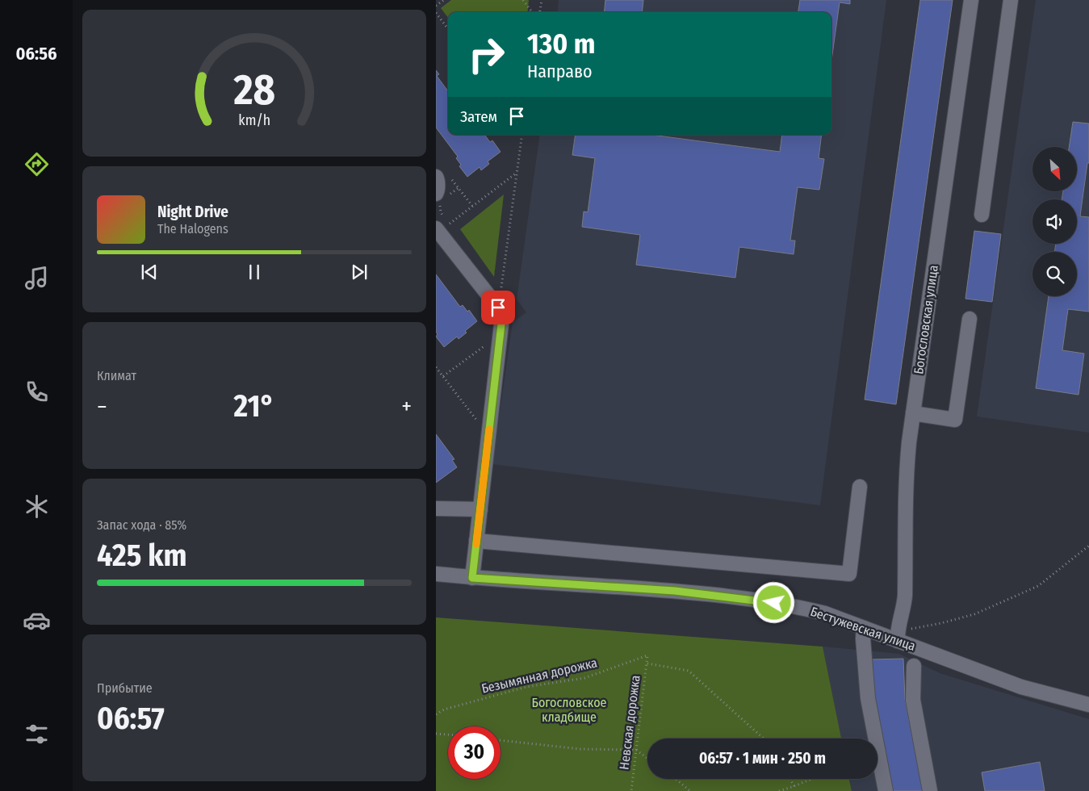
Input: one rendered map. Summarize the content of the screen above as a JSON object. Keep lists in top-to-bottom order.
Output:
{
  "streets": {
    "street": ["Богословская улица", "Бестужевская улица"],
    "path": ["Безымянная дорожка", "Невская дорожка"]
  },
  "crossings": [
    ["Богословская улица", "Бестужевская улица"],
    ["Безымянная дорожка", "Невская дорожка"]
  ],
  "parks": ["Богословское кладбище"],
  "north": "bottom right",
  "page": {
    "tabs": "06:56",
    "turn": ["130 m", "Направо"],
    "then": "Затем",
    "song": ["Night Drive", "The Halogens"],
    "tile": [
      "Климат",
      ["Запас хода · 85%", "425 km"],
      ["Прибытие", "06:57"]
    ],
    "heat": ["−", "21°", "+"],
    "limit": "30",
    "trip": "06:57 · 1 мин · 250 m",
    "gauge": ["28", "km/h"]
  }
}
